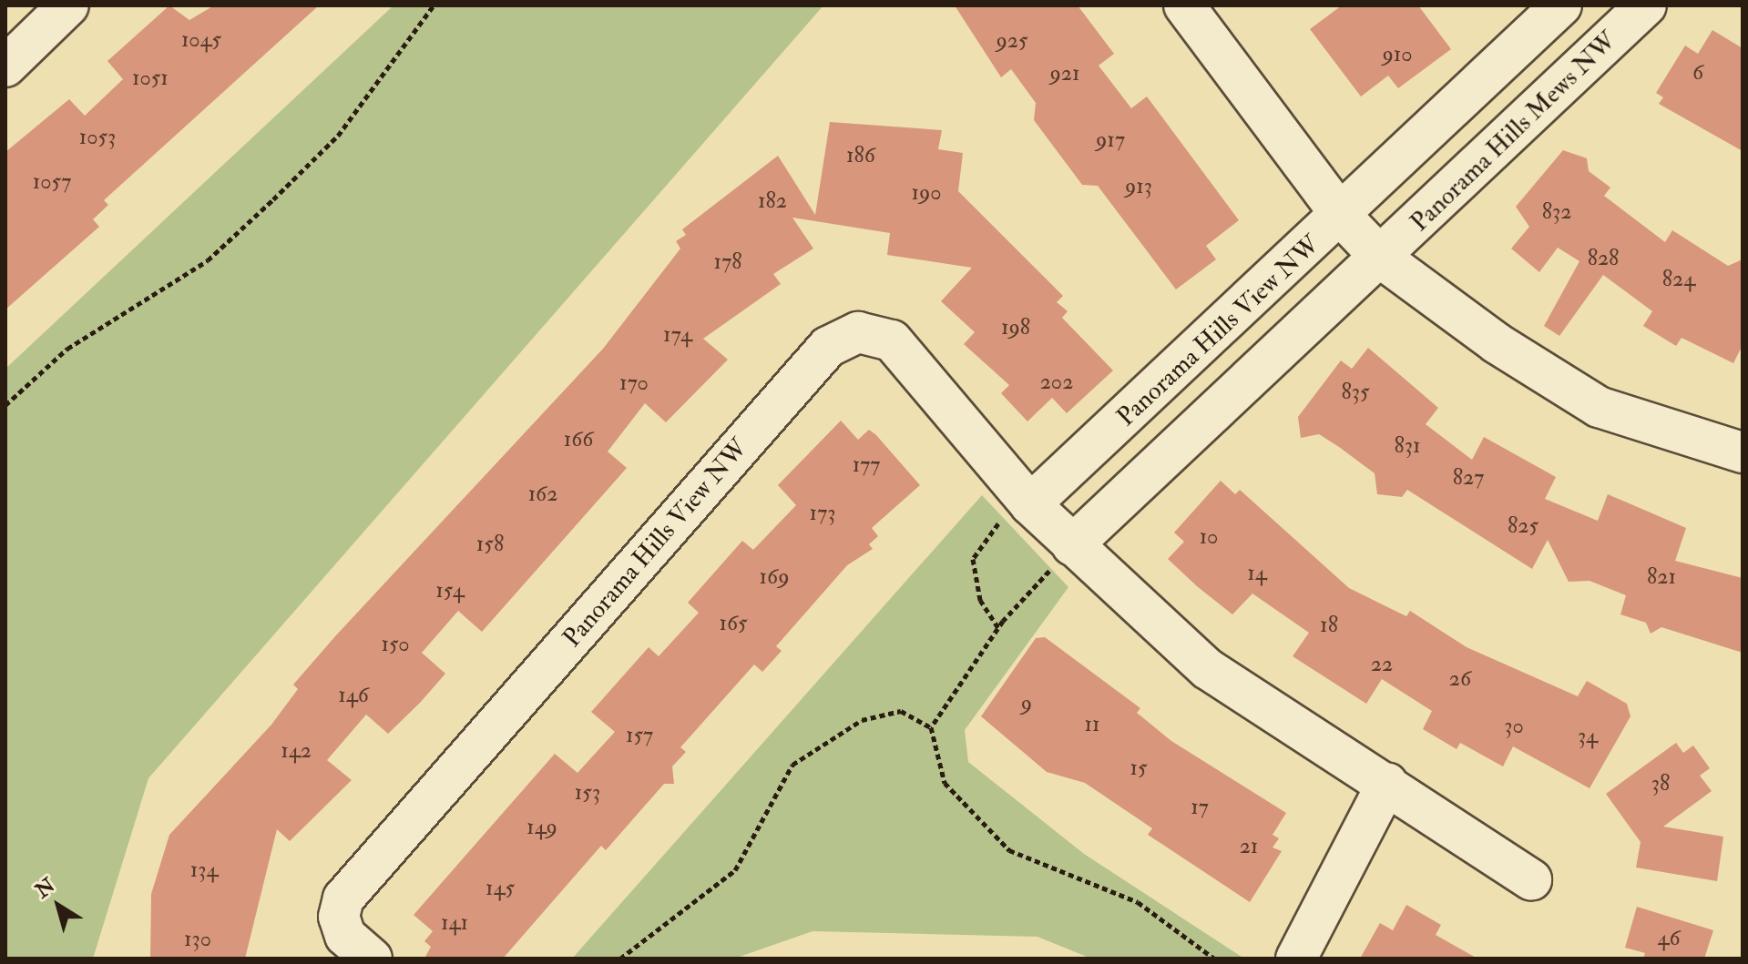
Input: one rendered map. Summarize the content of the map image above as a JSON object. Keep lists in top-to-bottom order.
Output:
{
  "streets": {
    "street": ["Panorama Hills Mews NW", "Panorama Hills View NW"]
  },
  "house_numbers": [
    "1045",
    "925",
    "910",
    "6",
    "921",
    "1051",
    "1053",
    "917",
    "186",
    "1057",
    "913",
    "190",
    "182",
    "832",
    "828",
    "178",
    "824",
    "198",
    "174",
    "202",
    "170",
    "835",
    "166",
    "831",
    "177",
    "827",
    "162",
    "173",
    "825",
    "10",
    "158",
    "14",
    "169",
    "821",
    "154",
    "165",
    "18",
    "150",
    "22",
    "26",
    "146",
    "9",
    "11",
    "30",
    "157",
    "34",
    "142",
    "15",
    "38",
    "153",
    "17",
    "149",
    "21",
    "134",
    "145",
    "141",
    "46",
    "130"
  ],
  "north": "top left"
}
